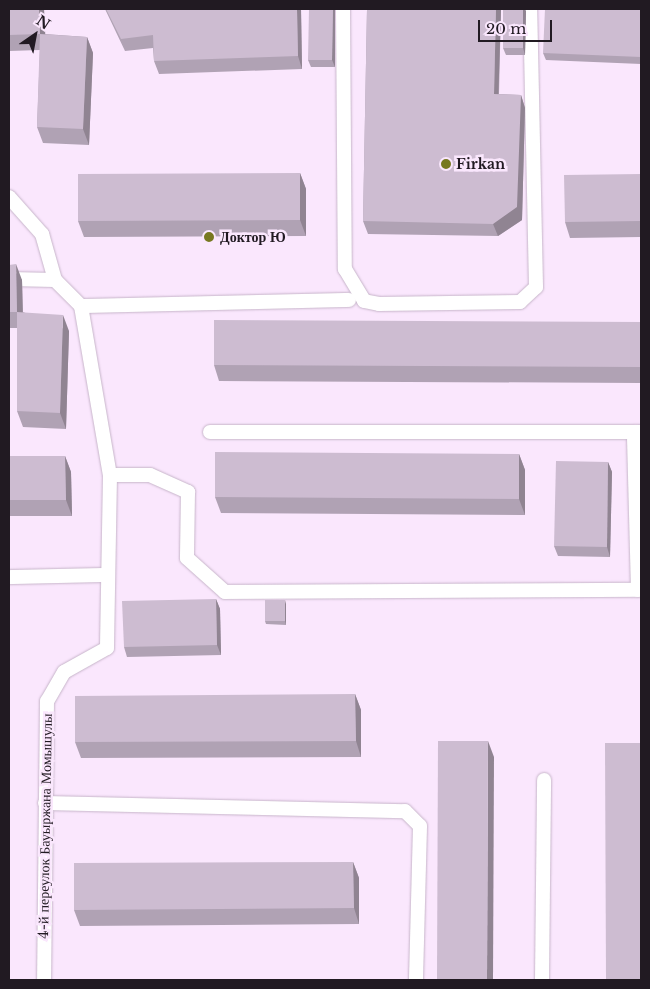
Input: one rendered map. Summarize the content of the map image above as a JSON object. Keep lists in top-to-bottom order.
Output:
{
  "streets": {
    "lane": ["4-й переулок Бауыржана Момышулы"]
  },
  "places": ["Firkan", "Доктор Ю"],
  "scale_bar": "20 m",
  "north": "top right"
}
